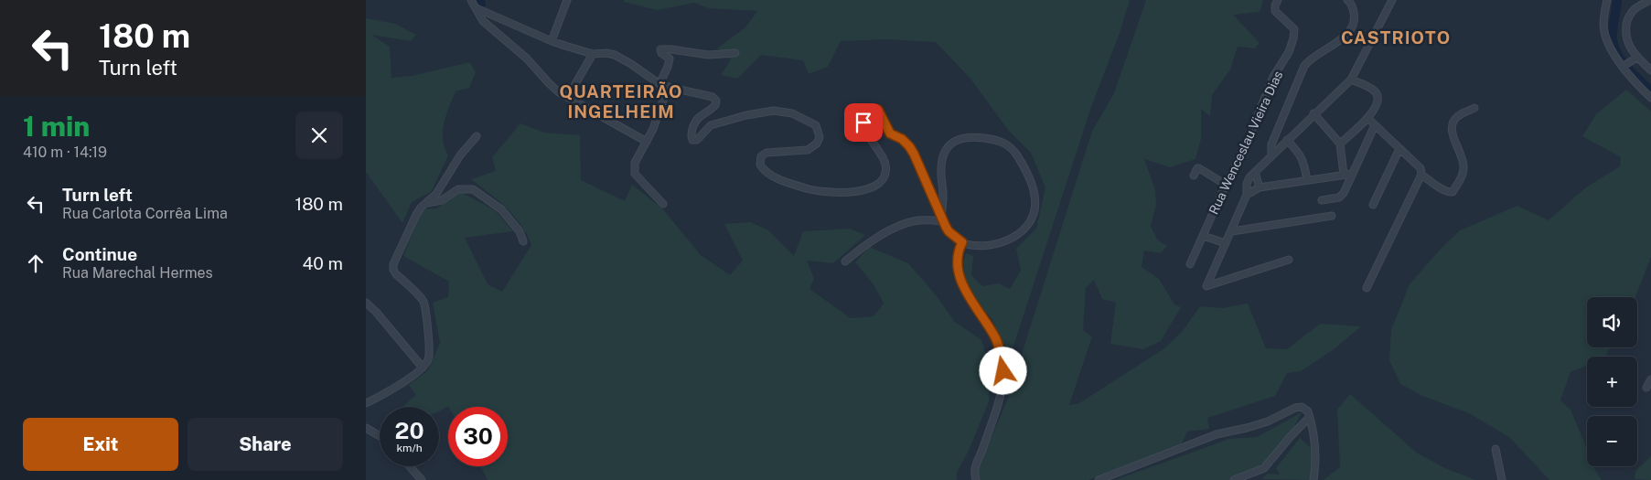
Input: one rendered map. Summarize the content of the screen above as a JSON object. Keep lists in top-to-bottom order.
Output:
{
  "streets": {
    "street": ["Rua Wenceslau Vieira Dias"]
  },
  "districts": ["CASTRIOTO", "QUARTEIRÃO INGELHEIM"],
  "page": {
    "turn": ["180 m", "Turn left"],
    "heading": ["1 min", "410 m · 14:19"],
    "list": [
      {
        "name": "Turn left",
        "note": "Rua Carlota Corrêa Lima",
        "value": "180 m"
      },
      {
        "name": "Continue",
        "note": "Rua Marechal Hermes",
        "value": "40 m"
      }
    ],
    "map_buttons": ["+", "−"],
    "speed": "20 km/h",
    "limit": "30",
    "buttons": ["Exit", "Share"]
  }
}
